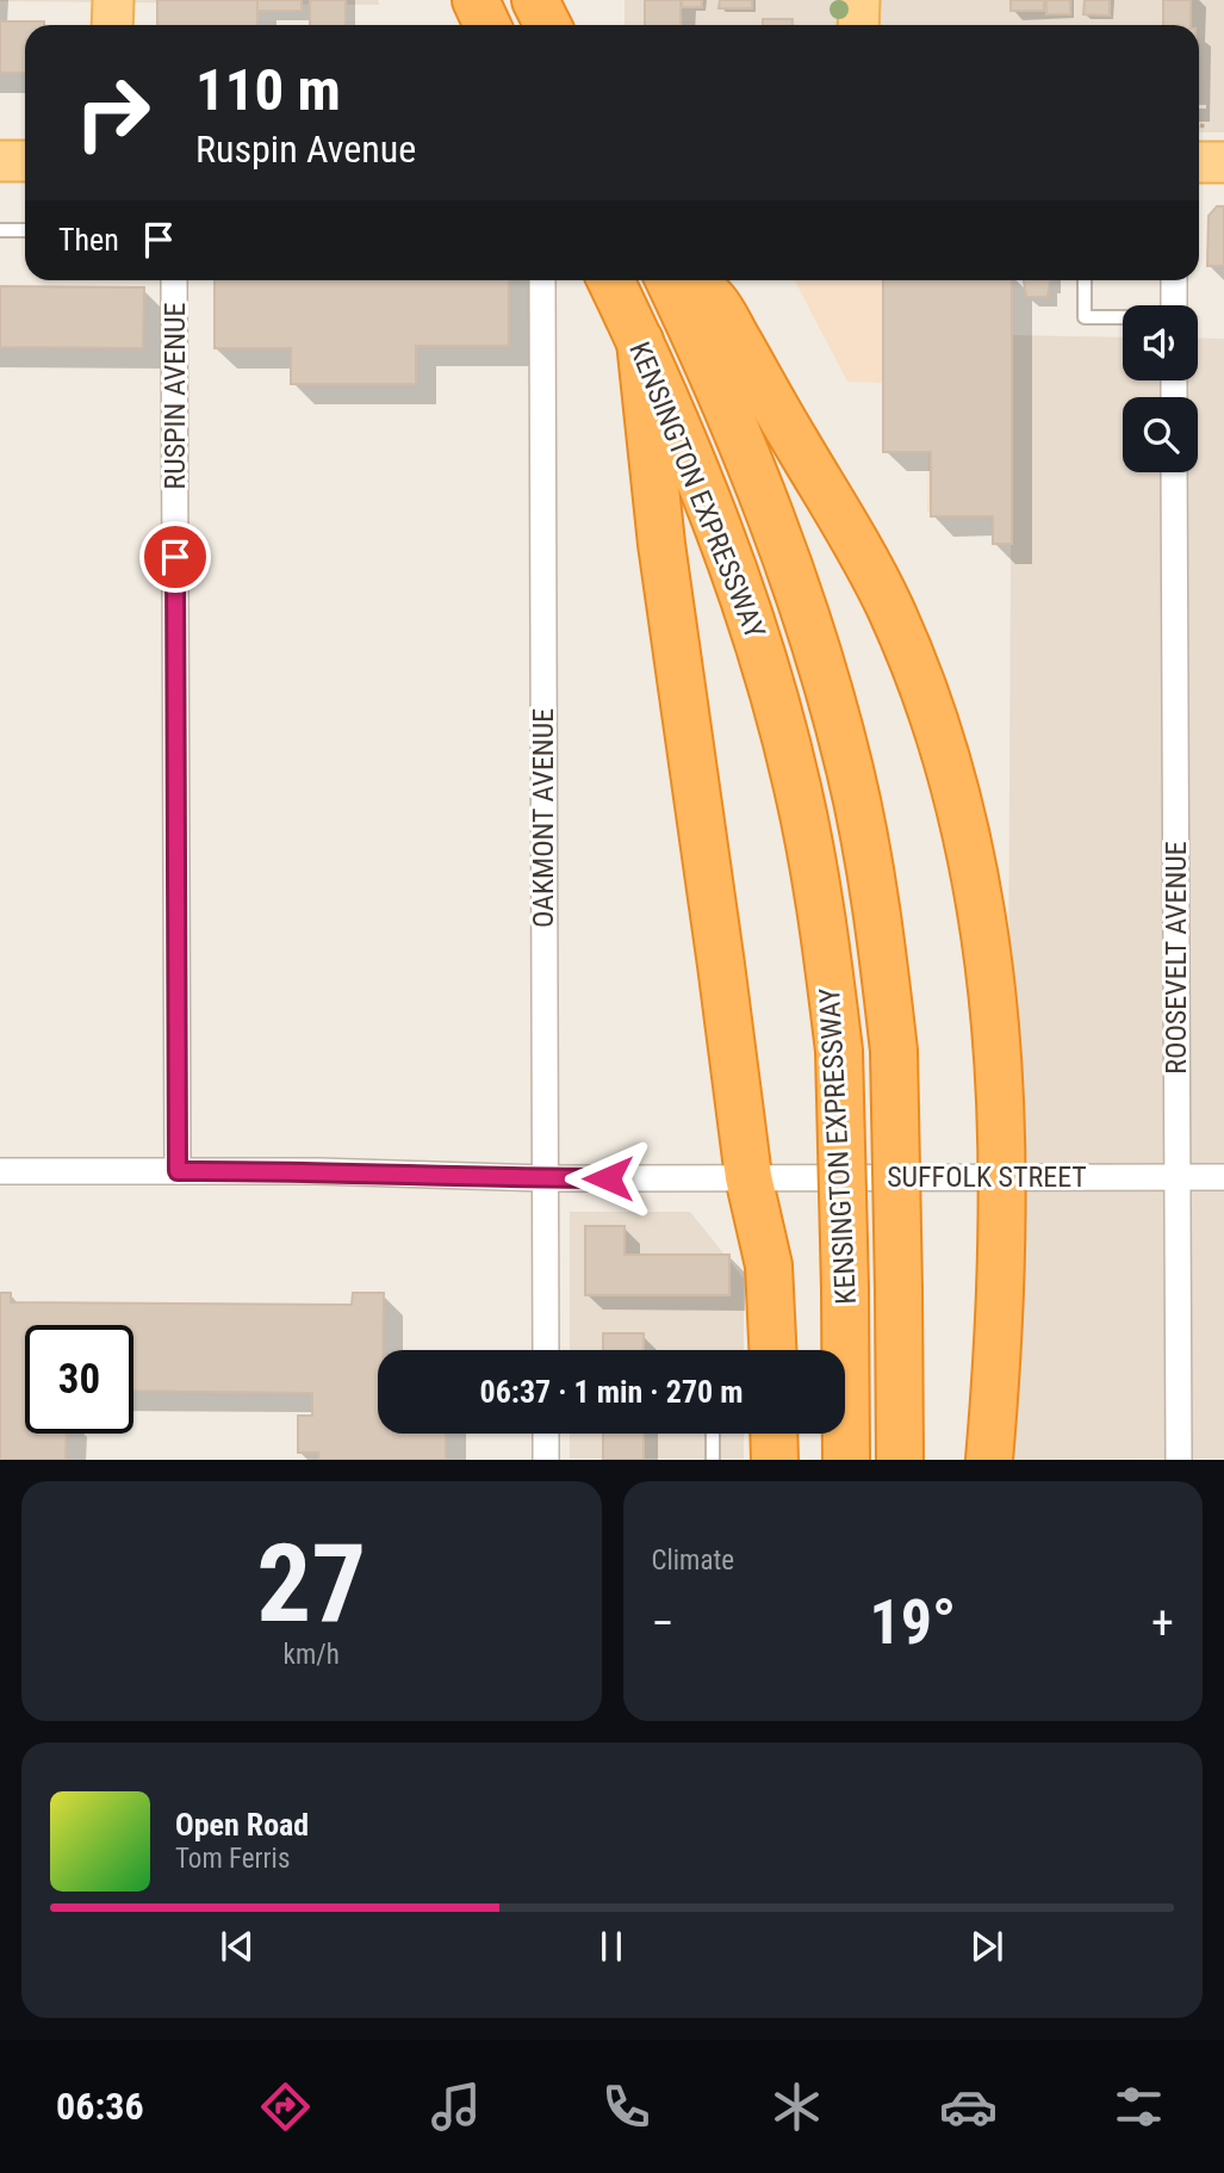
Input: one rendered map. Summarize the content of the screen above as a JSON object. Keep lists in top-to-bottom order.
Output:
{
  "streets": {
    "highway": ["KENSINGTON EXPRESSWAY"],
    "street": [
      "RUSPIN AVENUE",
      "OAKMONT AVENUE",
      "ROOSEVELT AVENUE",
      "SUFFOLK STREET"
    ]
  },
  "crossings": [
    ["RUSPIN AVENUE", "SUFFOLK STREET"],
    ["OAKMONT AVENUE", "SUFFOLK STREET"],
    ["ROOSEVELT AVENUE", "SUFFOLK STREET"]
  ],
  "page": {
    "turn": ["110 m", "Ruspin Avenue"],
    "then": "Then",
    "limit": "30",
    "trip": "06:37 · 1 min · 270 m",
    "tile": [
      ["27", "km/h"],
      "Climate"
    ],
    "heat": ["−", "19°", "+"],
    "song": ["Open Road", "Tom Ferris"],
    "tabs": "06:36"
  }
}
